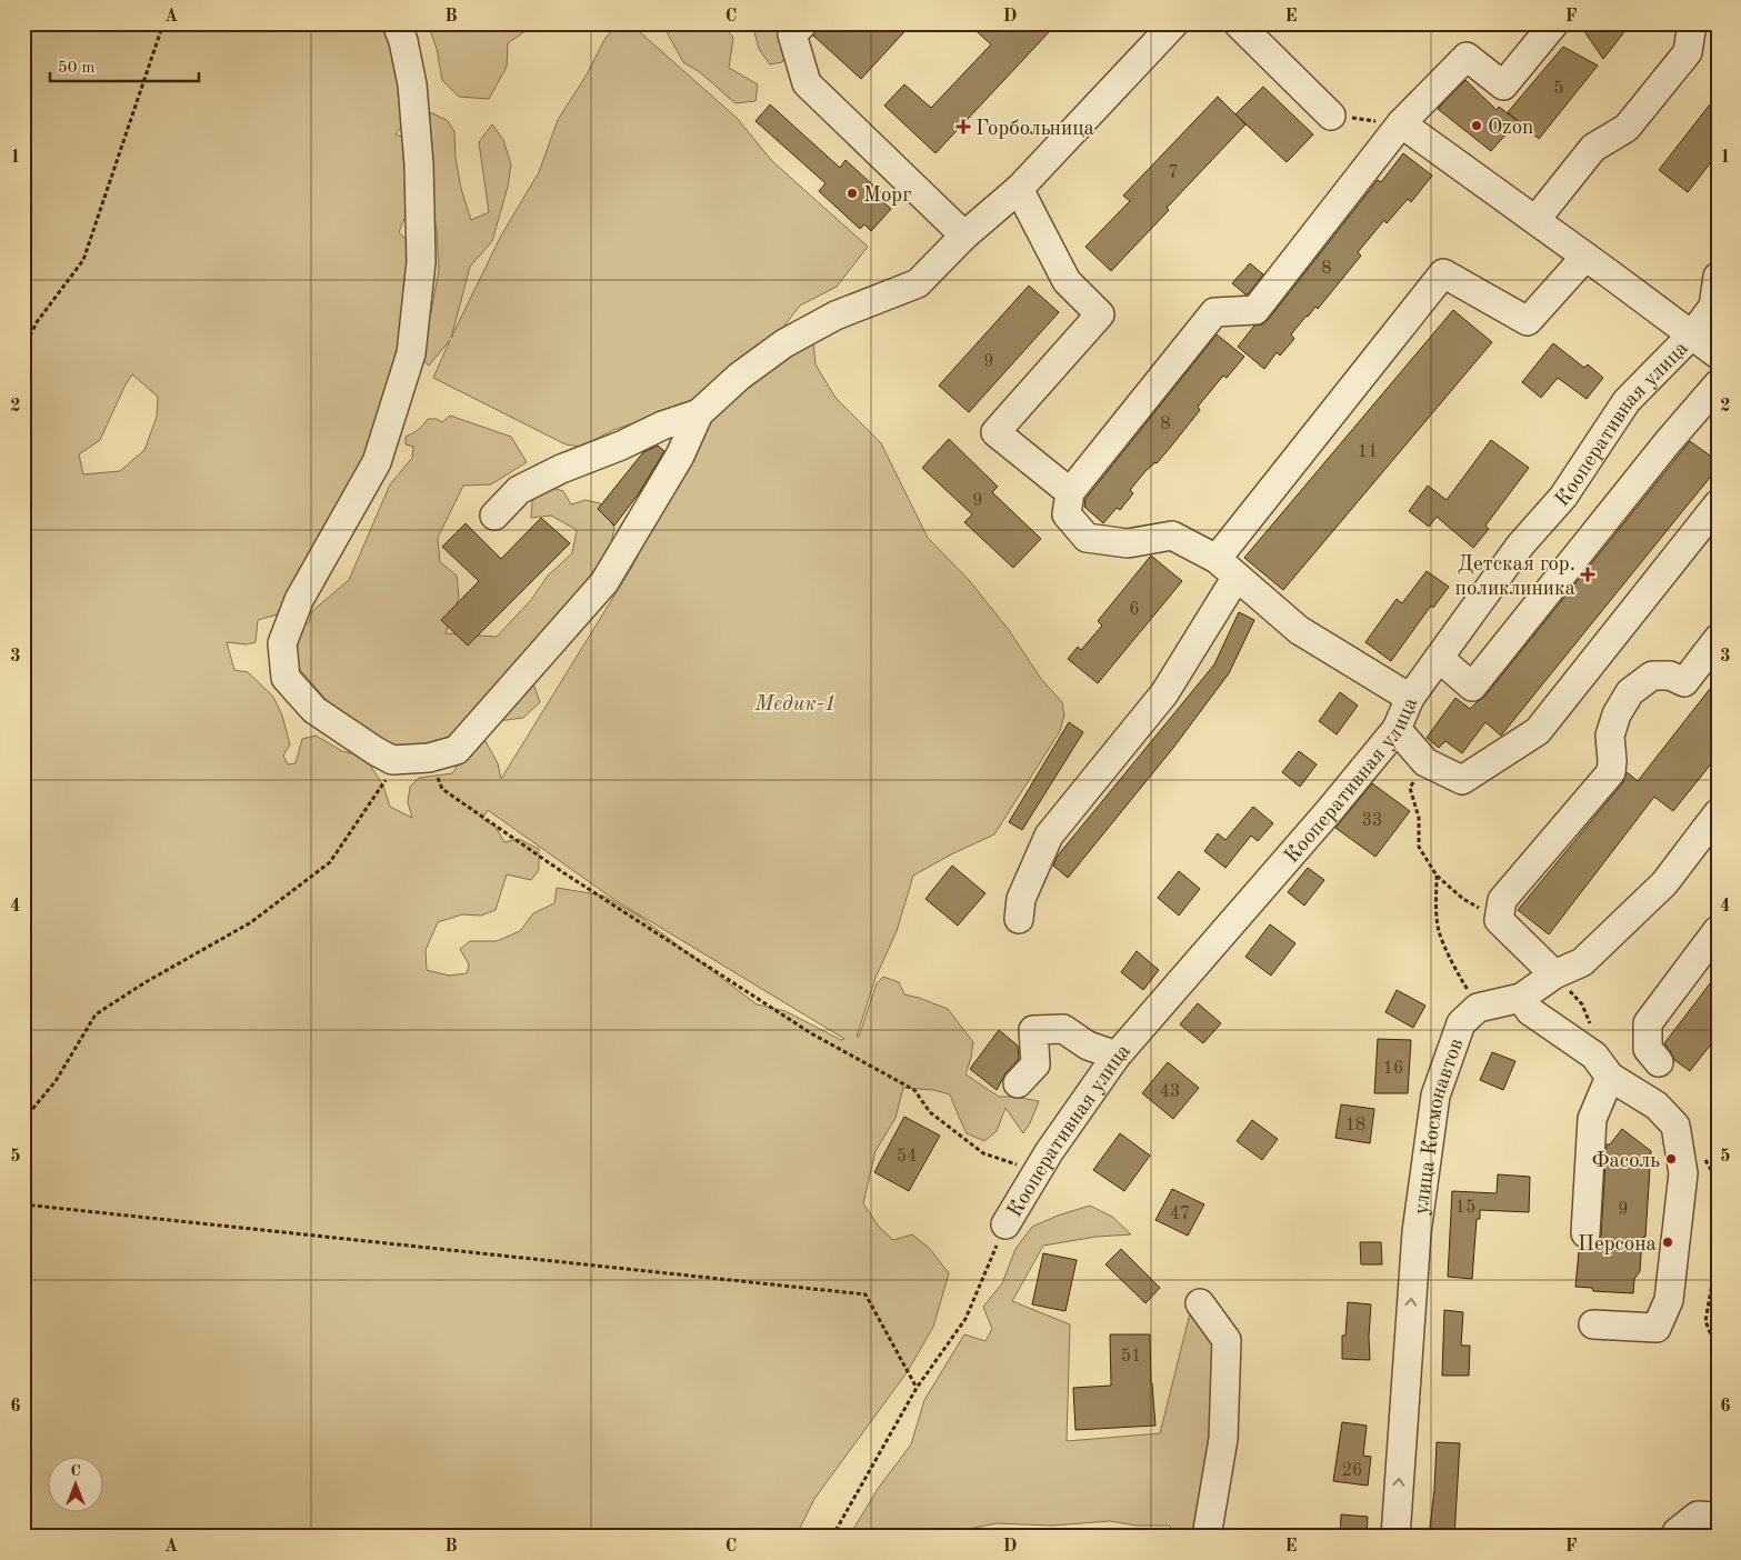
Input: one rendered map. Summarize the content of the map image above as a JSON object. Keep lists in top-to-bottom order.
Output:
{
  "streets": {
    "street": ["Кооперативная улица", "улица Космонавтов"]
  },
  "parks": ["Медик-1"],
  "places": {
    "other": [
      "Ozon",
      "Морг",
      "Фасоль",
      "Персона"
    ],
    "health": ["Горбольница", "Детская гор. поликлиника"]
  },
  "house_numbers": [
    "5",
    "7",
    "8",
    "9",
    "8",
    "11",
    "9",
    "6",
    "33",
    "16",
    "43",
    "18",
    "54",
    "15",
    "9",
    "47",
    "51",
    "26"
  ],
  "scale_bar": "50 m",
  "north": "top",
  "grid": {
    "columns": [
      "A",
      "B",
      "C",
      "D",
      "E",
      "F"
    ],
    "rows": [
      "1",
      "2",
      "3",
      "4",
      "5",
      "6"
    ]
  }
}
